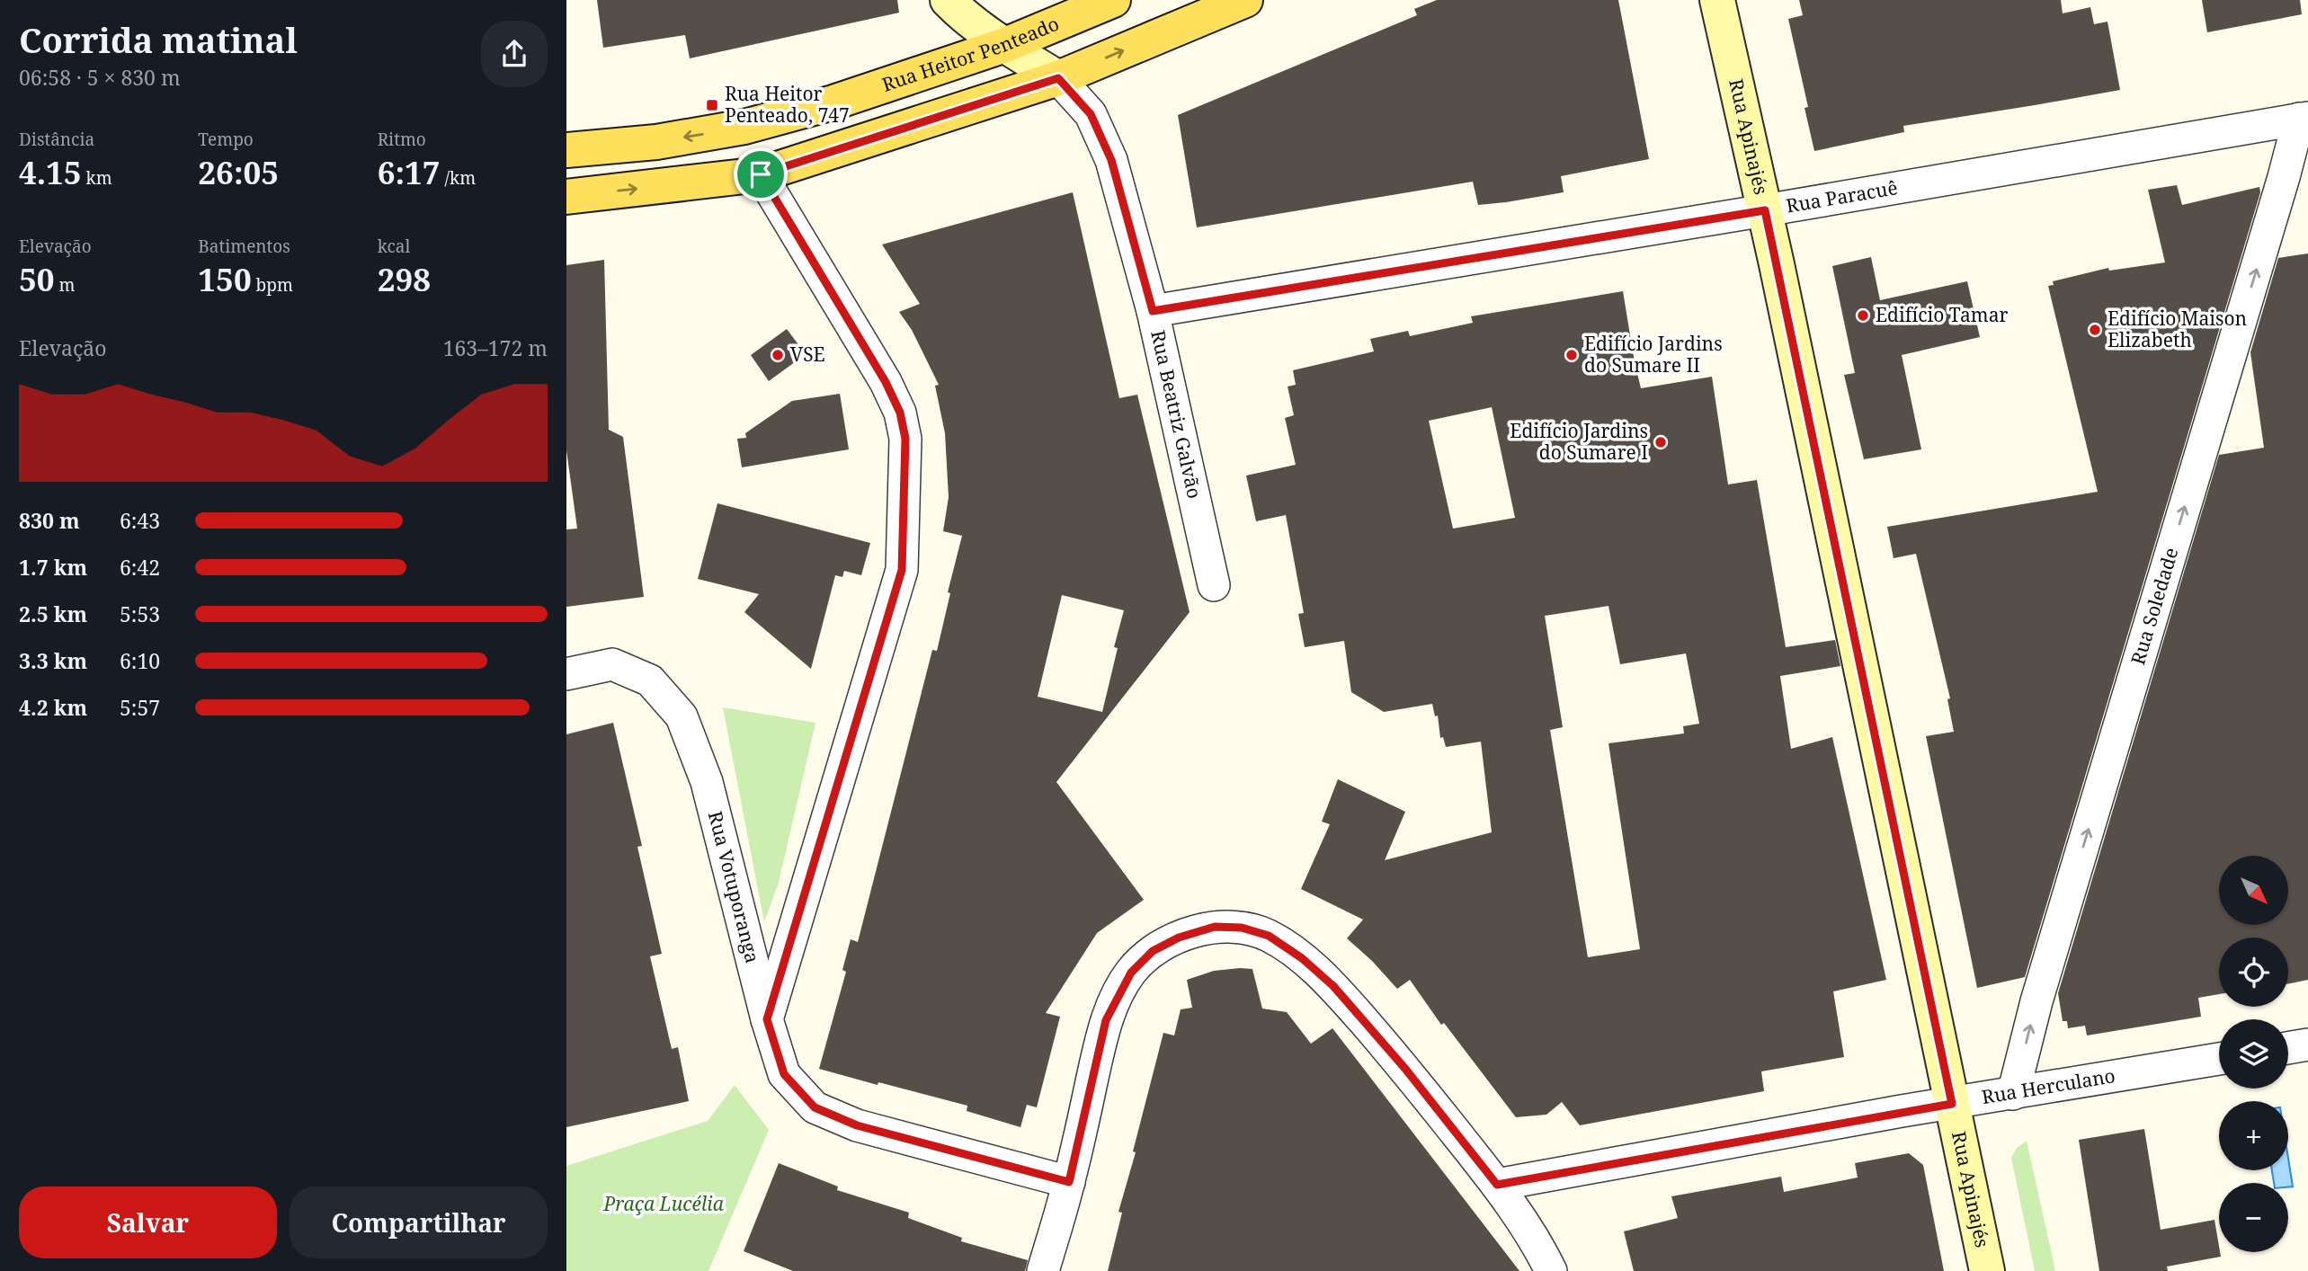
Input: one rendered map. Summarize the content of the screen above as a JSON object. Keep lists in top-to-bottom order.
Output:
{
  "streets": {
    "main road": ["Rua Heitor Penteado"],
    "street": [
      "Rua Apinajés",
      "Rua Paracuê",
      "Rua Beatriz Galvão",
      "Rua Soledade",
      "Rua Votuporanga",
      "Rua Herculano"
    ]
  },
  "crossings": [
    ["Rua Apinajés", "Rua Paracuê"],
    ["Rua Apinajés", "Rua Herculano"],
    ["Rua Paracuê", "Rua Beatriz Galvão"],
    ["Rua Paracuê", "Rua Soledade"],
    ["Rua Soledade", "Rua Herculano"]
  ],
  "one_way": ["Rua Soledade"],
  "parks": ["Praça Lucélia"],
  "places": {
    "transit": ["Rua Heitor Penteado, 747"],
    "other": [
      "Edifício Tamar",
      "Edifício Maison Elizabeth",
      "VSE",
      "Edifício Jardins do Sumare II",
      "Edifício Jardins do Sumare I"
    ]
  },
  "north": "bottom right",
  "page": {
    "heading": ["Corrida matinal", "06:58 · 5 × 830 m"],
    "stats": [
      ["Distância", "4.15 km"],
      ["Tempo", "26:05"],
      ["Ritmo", "6:17 /km"],
      ["Elevação", "50 m"],
      ["Batimentos", "150 bpm"],
      ["kcal", "298"]
    ],
    "chart": ["Elevação", "163–172 m"],
    "list": [
      {
        "name": "830 m",
        "note": "6:43"
      },
      {
        "name": "1.7 km",
        "note": "6:42"
      },
      {
        "name": "2.5 km",
        "note": "5:53"
      },
      {
        "name": "3.3 km",
        "note": "6:10"
      },
      {
        "name": "4.2 km",
        "note": "5:57"
      }
    ],
    "map_buttons": ["+", "−"],
    "buttons": ["Salvar", "Compartilhar"]
  }
}
